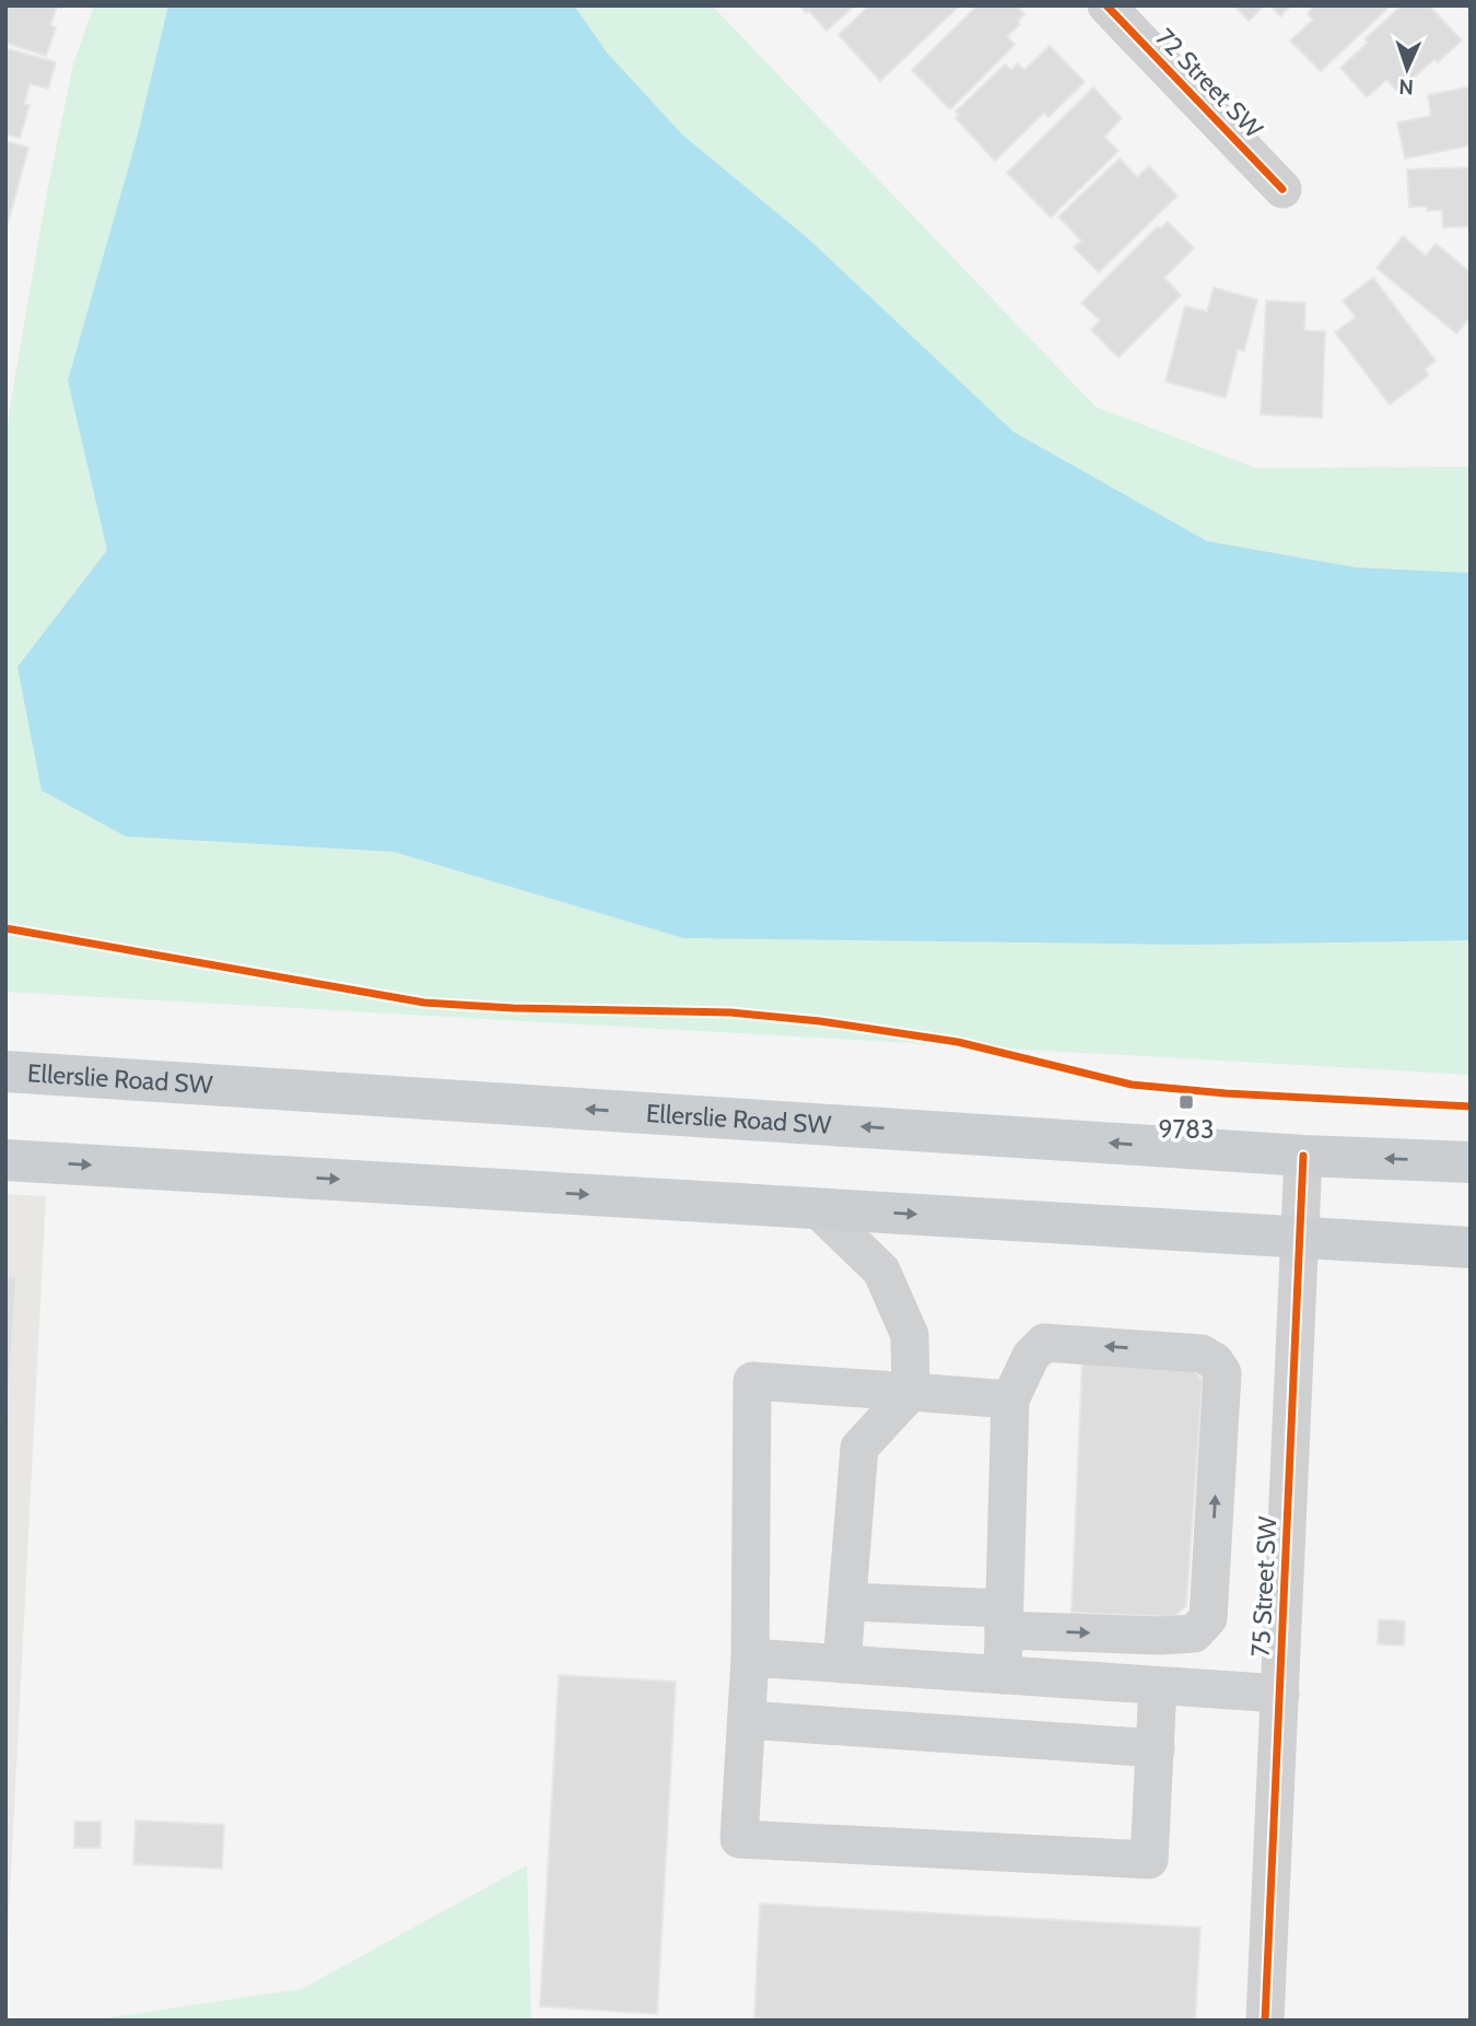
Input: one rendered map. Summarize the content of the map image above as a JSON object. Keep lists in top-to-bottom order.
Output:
{
  "streets": {
    "main road": ["Ellerslie Road SW"],
    "street": ["72 Street SW", "75 Street SW"]
  },
  "crossings": [
    ["Ellerslie Road SW", "75 Street SW"]
  ],
  "places": {
    "transit": ["9783"]
  },
  "north": "bottom"
}
